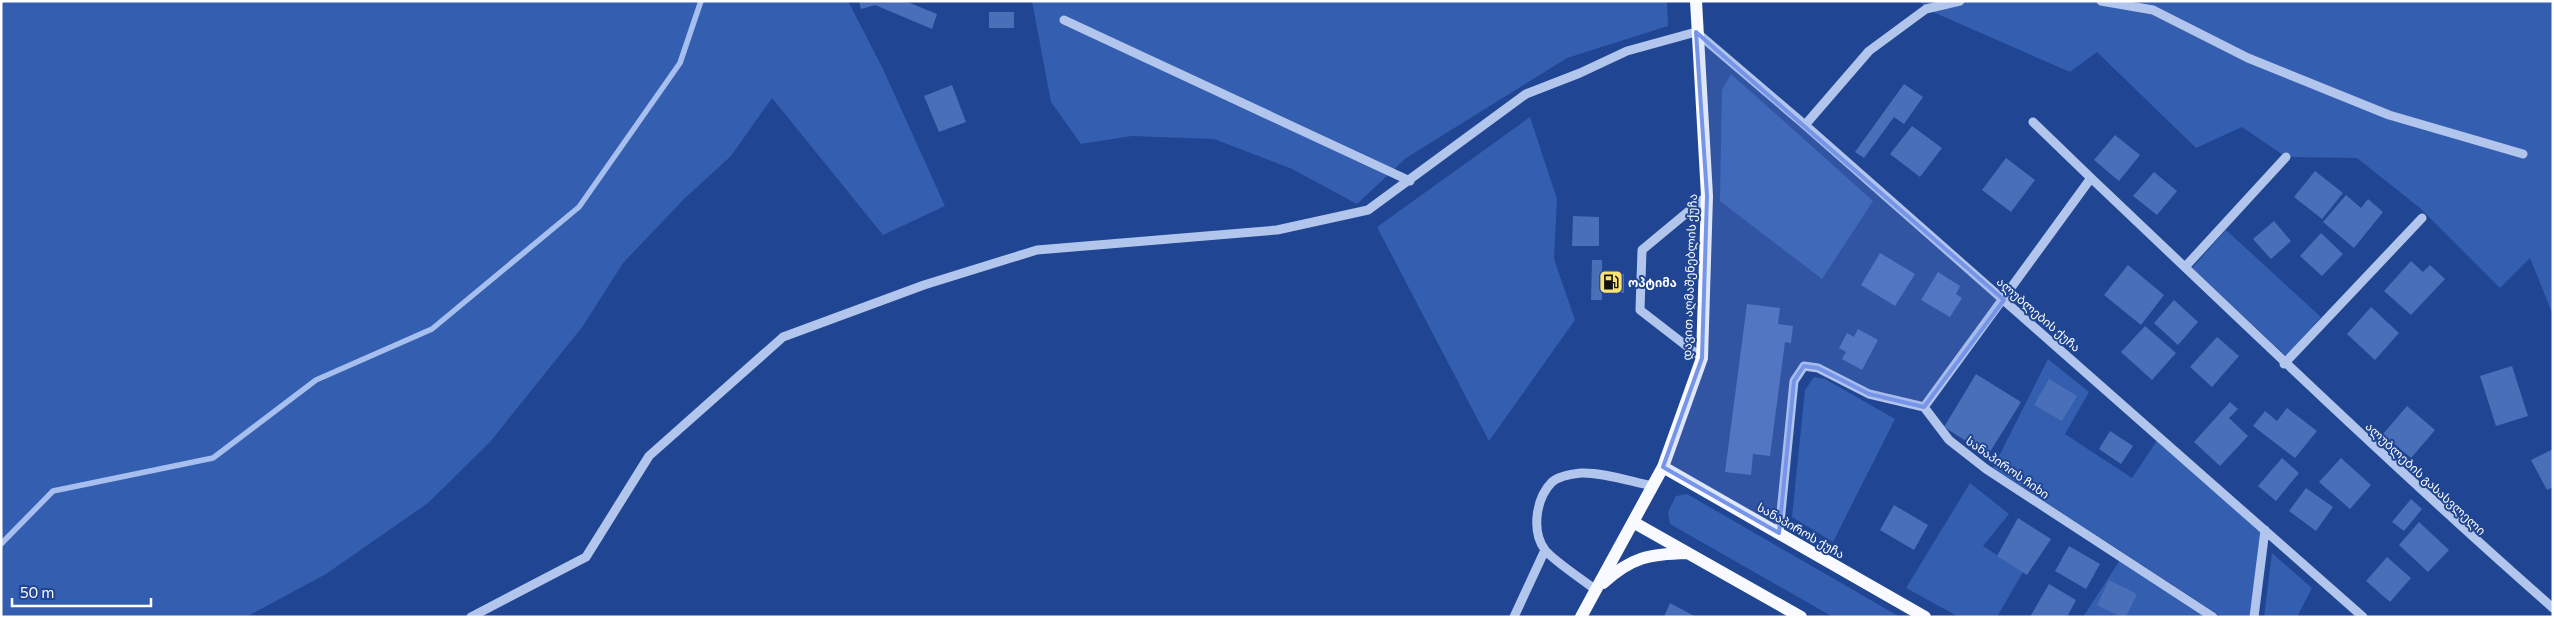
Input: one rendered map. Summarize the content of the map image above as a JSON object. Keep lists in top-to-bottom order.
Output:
{
  "streets": {
    "main road": ["დავით აღმაშენებლის ქუჩა", "სანაპიროს ქუჩა"],
    "street": ["ალუბლების ქუჩა", "სანაპიროს ჩიხი", "ალუბლების გასასვლელი"]
  },
  "crossings": [
    ["დავით აღმაშენებლის ქუჩა", "ალუბლების ქუჩა"],
    ["დავით აღმაშენებლის ქუჩა", "სანაპიროს ქუჩა"]
  ],
  "places": {
    "fuel station": ["ოპტიმა"]
  },
  "scale_bar": "50 m"
}
